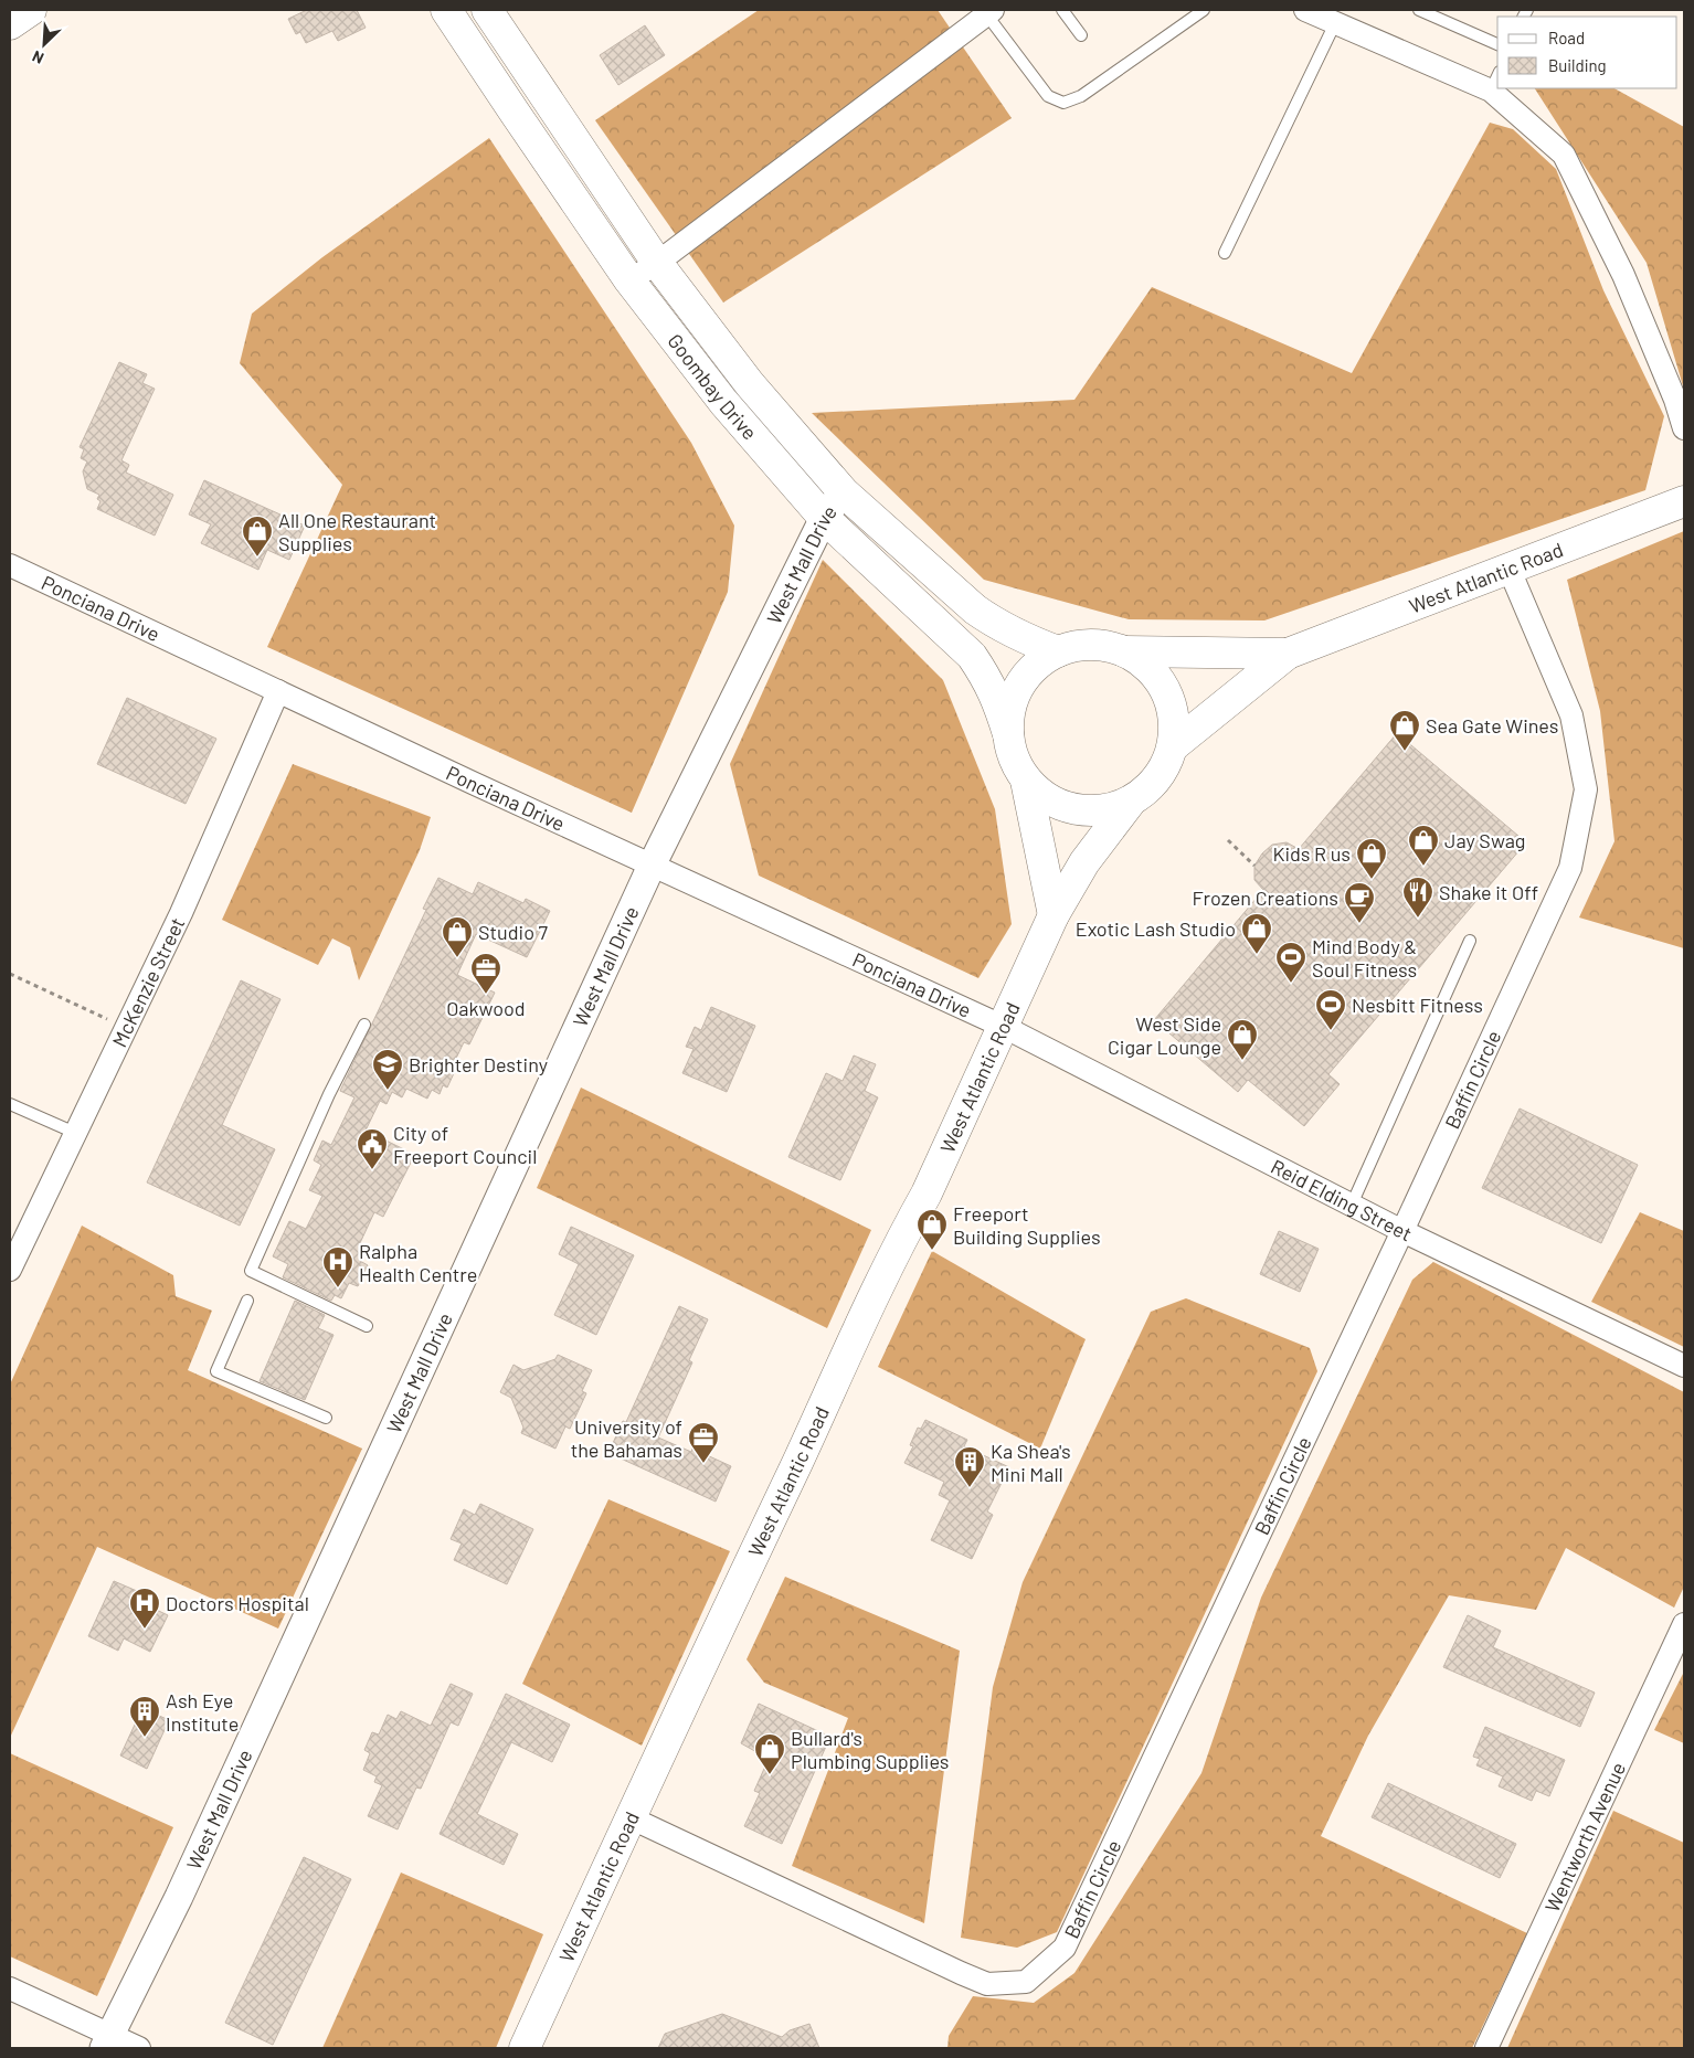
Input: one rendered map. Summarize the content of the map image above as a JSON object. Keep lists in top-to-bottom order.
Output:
{
  "streets": {
    "main road": ["Goombay Drive", "West Atlantic Road"],
    "street": [
      "West Mall Drive",
      "Ponciana Drive",
      "McKenzie Street",
      "Baffin Circle",
      "Reid Elding Street",
      "Wentworth Avenue"
    ]
  },
  "crossings": [
    ["Goombay Drive", "West Mall Drive"],
    ["Goombay Drive", "West Atlantic Road"],
    ["West Mall Drive", "Ponciana Drive"],
    ["West Atlantic Road", "Ponciana Drive"],
    ["West Atlantic Road", "Baffin Circle"],
    ["West Atlantic Road", "Reid Elding Street"],
    ["Ponciana Drive", "McKenzie Street"],
    ["Ponciana Drive", "Reid Elding Street"],
    ["Baffin Circle", "Reid Elding Street"]
  ],
  "places": {
    "shop": [
      "All One Restaurant Supplies",
      "Sea Gate Wines",
      "Jay Swag",
      "Kids R us",
      "Exotic Lash Studio",
      "Studio 7",
      "West Side Cigar Lounge",
      "Freeport Building Supplies",
      "Bullard's Plumbing Supplies"
    ],
    "restaurant": ["Shake it Off"],
    "cafe": ["Frozen Creations"],
    "sports": ["Mind Body & Soul Fitness", "Nesbitt Fitness"],
    "office": ["Oakwood", "University of the Bahamas"],
    "school or university": ["Brighter Destiny"],
    "public building": ["City of Freeport Council"],
    "hospital": ["Ralpha Health Centre", "Doctors Hospital"],
    "building": ["Ka Shea's Mini Mall", "Ash Eye Institute"]
  },
  "legend": ["Road", "Building"],
  "north": "bottom left"
}
